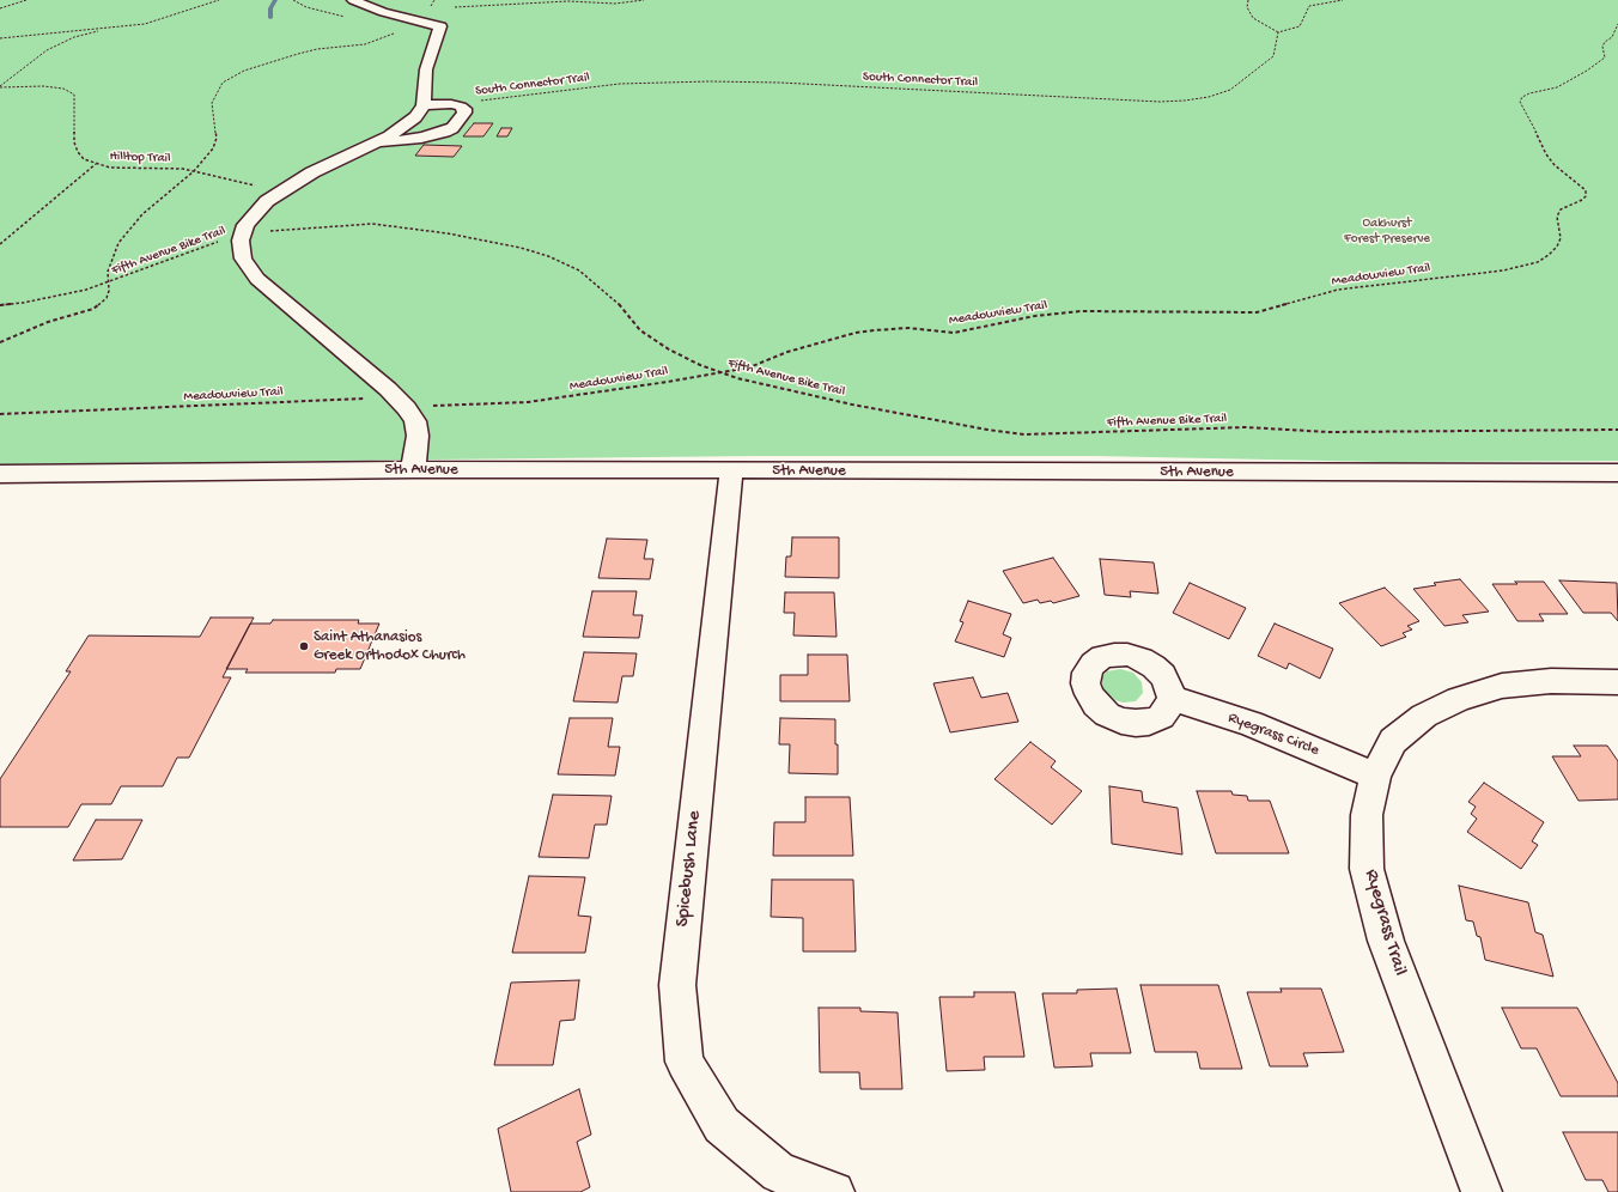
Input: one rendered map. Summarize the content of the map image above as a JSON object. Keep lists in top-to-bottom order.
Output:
{
  "streets": {
    "street": [
      "5th Avenue",
      "Ryegrass Circle",
      "Spicebush Lane",
      "Ryegrass Trail"
    ],
    "path": [
      "South Connector Trail",
      "Hilltop Trail",
      "Fifth Avenue Bike Trail",
      "Meadowview Trail"
    ]
  },
  "crossings": [
    ["Fifth Avenue Bike Trail", "Meadowview Trail"],
    ["5th Avenue", "Spicebush Lane"],
    ["Ryegrass Circle", "Ryegrass Trail"]
  ],
  "parks": ["Oakhurst Forest Preserve"],
  "places": ["Saint Athanasios Greek Orthodox Church"]
}
